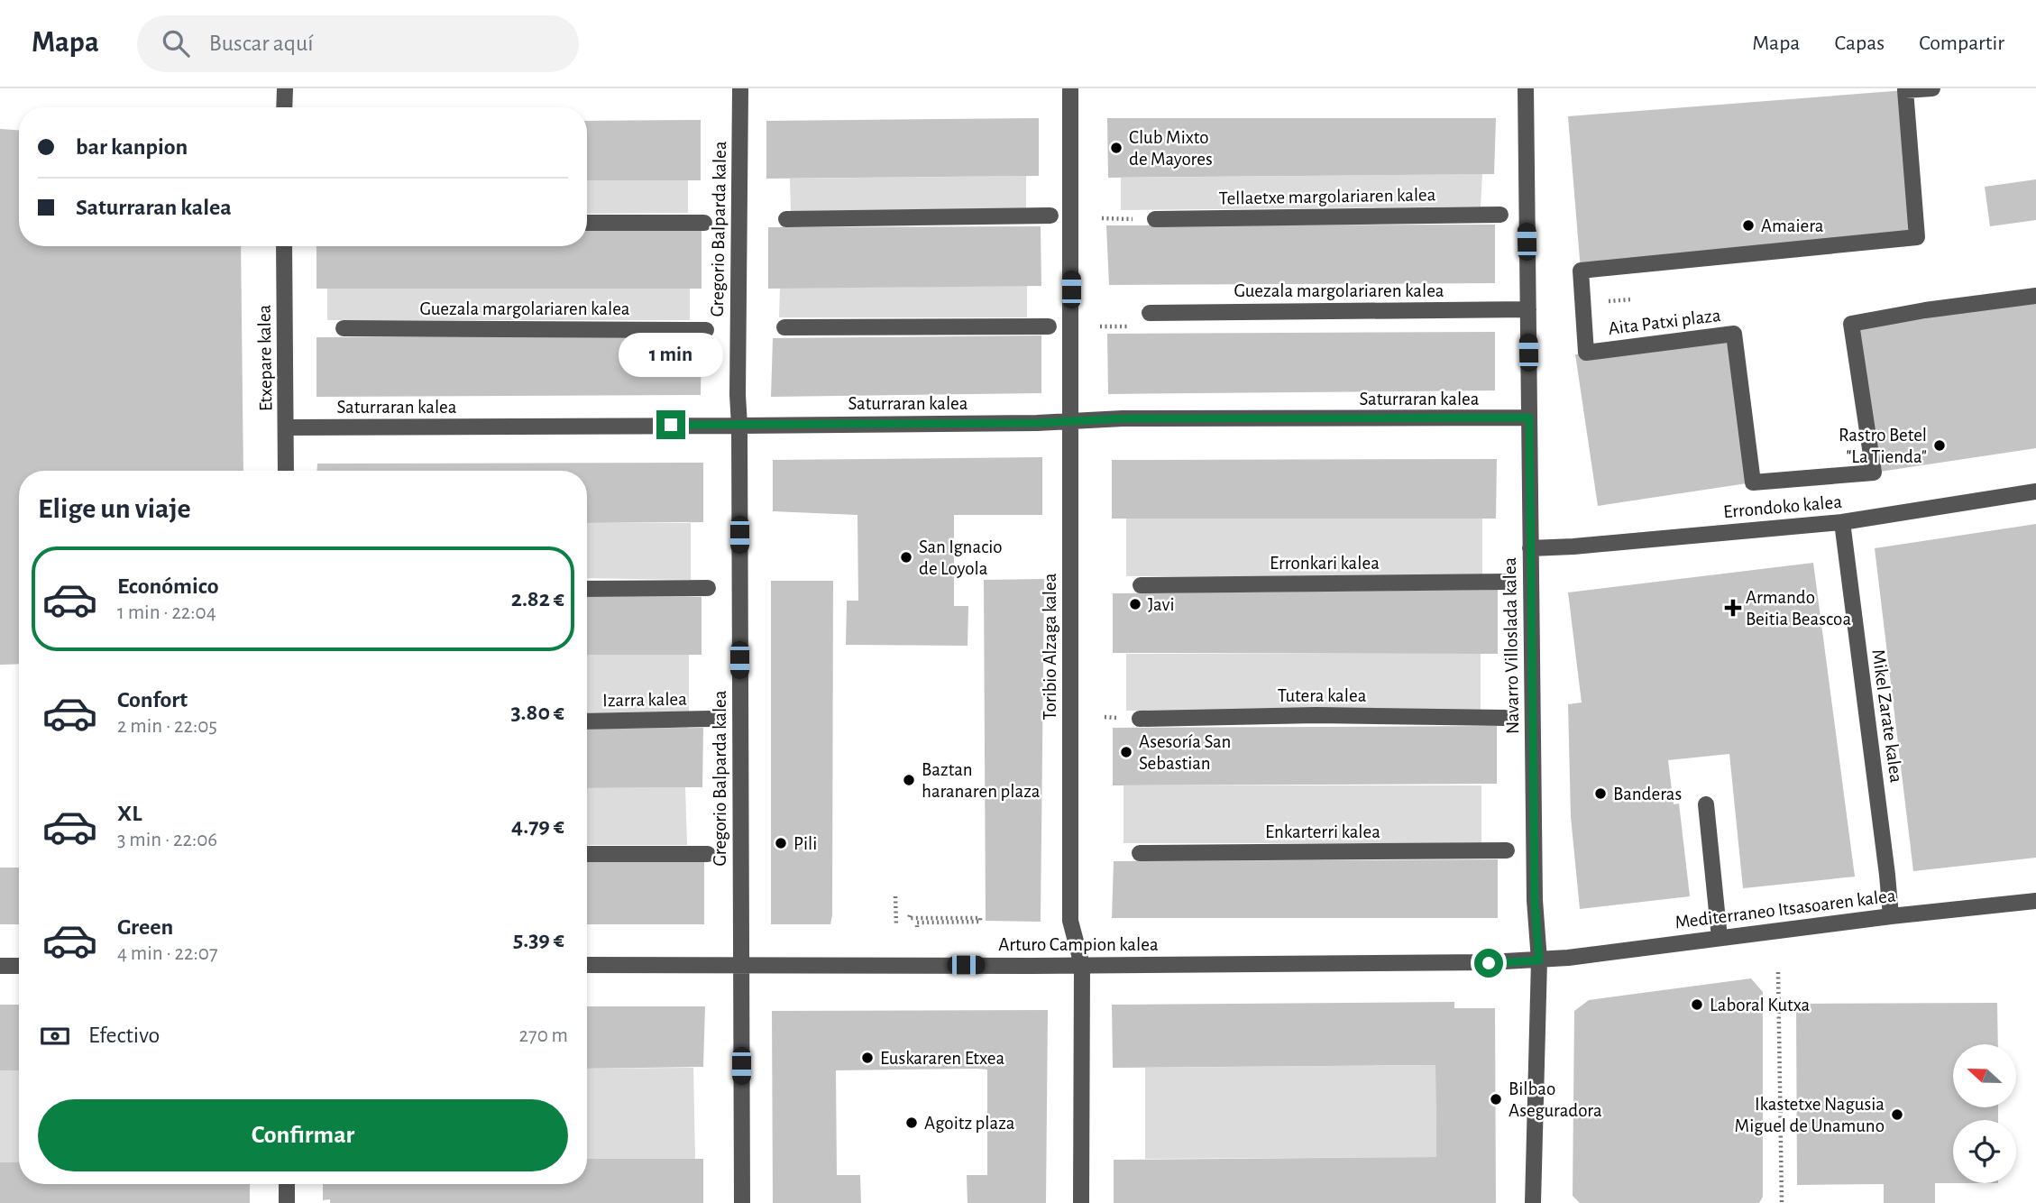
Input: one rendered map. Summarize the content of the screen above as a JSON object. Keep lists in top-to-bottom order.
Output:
{
  "streets": {
    "street": [
      "Tellaetxe margolariaren kalea",
      "Gregorio Balparda kalea",
      "Guezala margolariaren kalea",
      "Aita Patxi plaza",
      "Etxepare kalea",
      "Saturraran kalea",
      "Errondoko kalea",
      "Erronkari kalea",
      "Navarro Villoslada kalea",
      "Toribio Alzaga kalea",
      "Tutera kalea",
      "Izarra kalea",
      "Mikel Zarate kalea",
      "Enkarterri kalea",
      "Mediterraneo Itsasoaren kalea",
      "Arturo Campion kalea"
    ]
  },
  "crossings": [
    ["Gregorio Balparda kalea", "Saturraran kalea"],
    ["Gregorio Balparda kalea", "Arturo Campion kalea"],
    ["Guezala margolariaren kalea", "Navarro Villoslada kalea"],
    ["Etxepare kalea", "Saturraran kalea"],
    ["Saturraran kalea", "Navarro Villoslada kalea"],
    ["Saturraran kalea", "Toribio Alzaga kalea"],
    ["Errondoko kalea", "Navarro Villoslada kalea"],
    ["Errondoko kalea", "Mikel Zarate kalea"],
    ["Navarro Villoslada kalea", "Mediterraneo Itsasoaren kalea"],
    ["Navarro Villoslada kalea", "Arturo Campion kalea"],
    ["Toribio Alzaga kalea", "Arturo Campion kalea"],
    ["Mikel Zarate kalea", "Mediterraneo Itsasoaren kalea"],
    ["Mediterraneo Itsasoaren kalea", "Arturo Campion kalea"]
  ],
  "places": {
    "other": [
      "Club Mixto de Mayores",
      "Amaiera",
      "Rastro Betel \"La Tienda\"",
      "San Ignacio de Loyola",
      "Javi",
      "Asesoría San Sebastian",
      "Baztan haranaren plaza",
      "Banderas",
      "Pili",
      "Laboral Kutxa",
      "Euskararen Etxea",
      "Bilbao Aseguradora",
      "Ikastetxe Nagusia Miguel de Unamuno",
      "Agoitz plaza"
    ],
    "health": ["Armando Beitia Beascoa"]
  },
  "north": "left",
  "page": {
    "header": "Mapa",
    "search": "Buscar aquí",
    "nav": ["Mapa", "Capas", "Compartir"],
    "banner": ["bar kanpion", "Saturraran kalea"],
    "bubble": "1 min",
    "heading": "Elige un viaje",
    "list": [
      {
        "name": "Económico",
        "note": "1 min · 22:04",
        "value": "2.82 €"
      },
      {
        "name": "Confort",
        "note": "2 min · 22:05",
        "value": "3.80 €"
      },
      {
        "name": "XL",
        "note": "3 min · 22:06",
        "value": "4.79 €"
      },
      {
        "name": "Green",
        "note": "4 min · 22:07",
        "value": "5.39 €"
      }
    ],
    "pay": ["Efectivo", "270 m"],
    "buttons": "Confirmar"
  }
}
